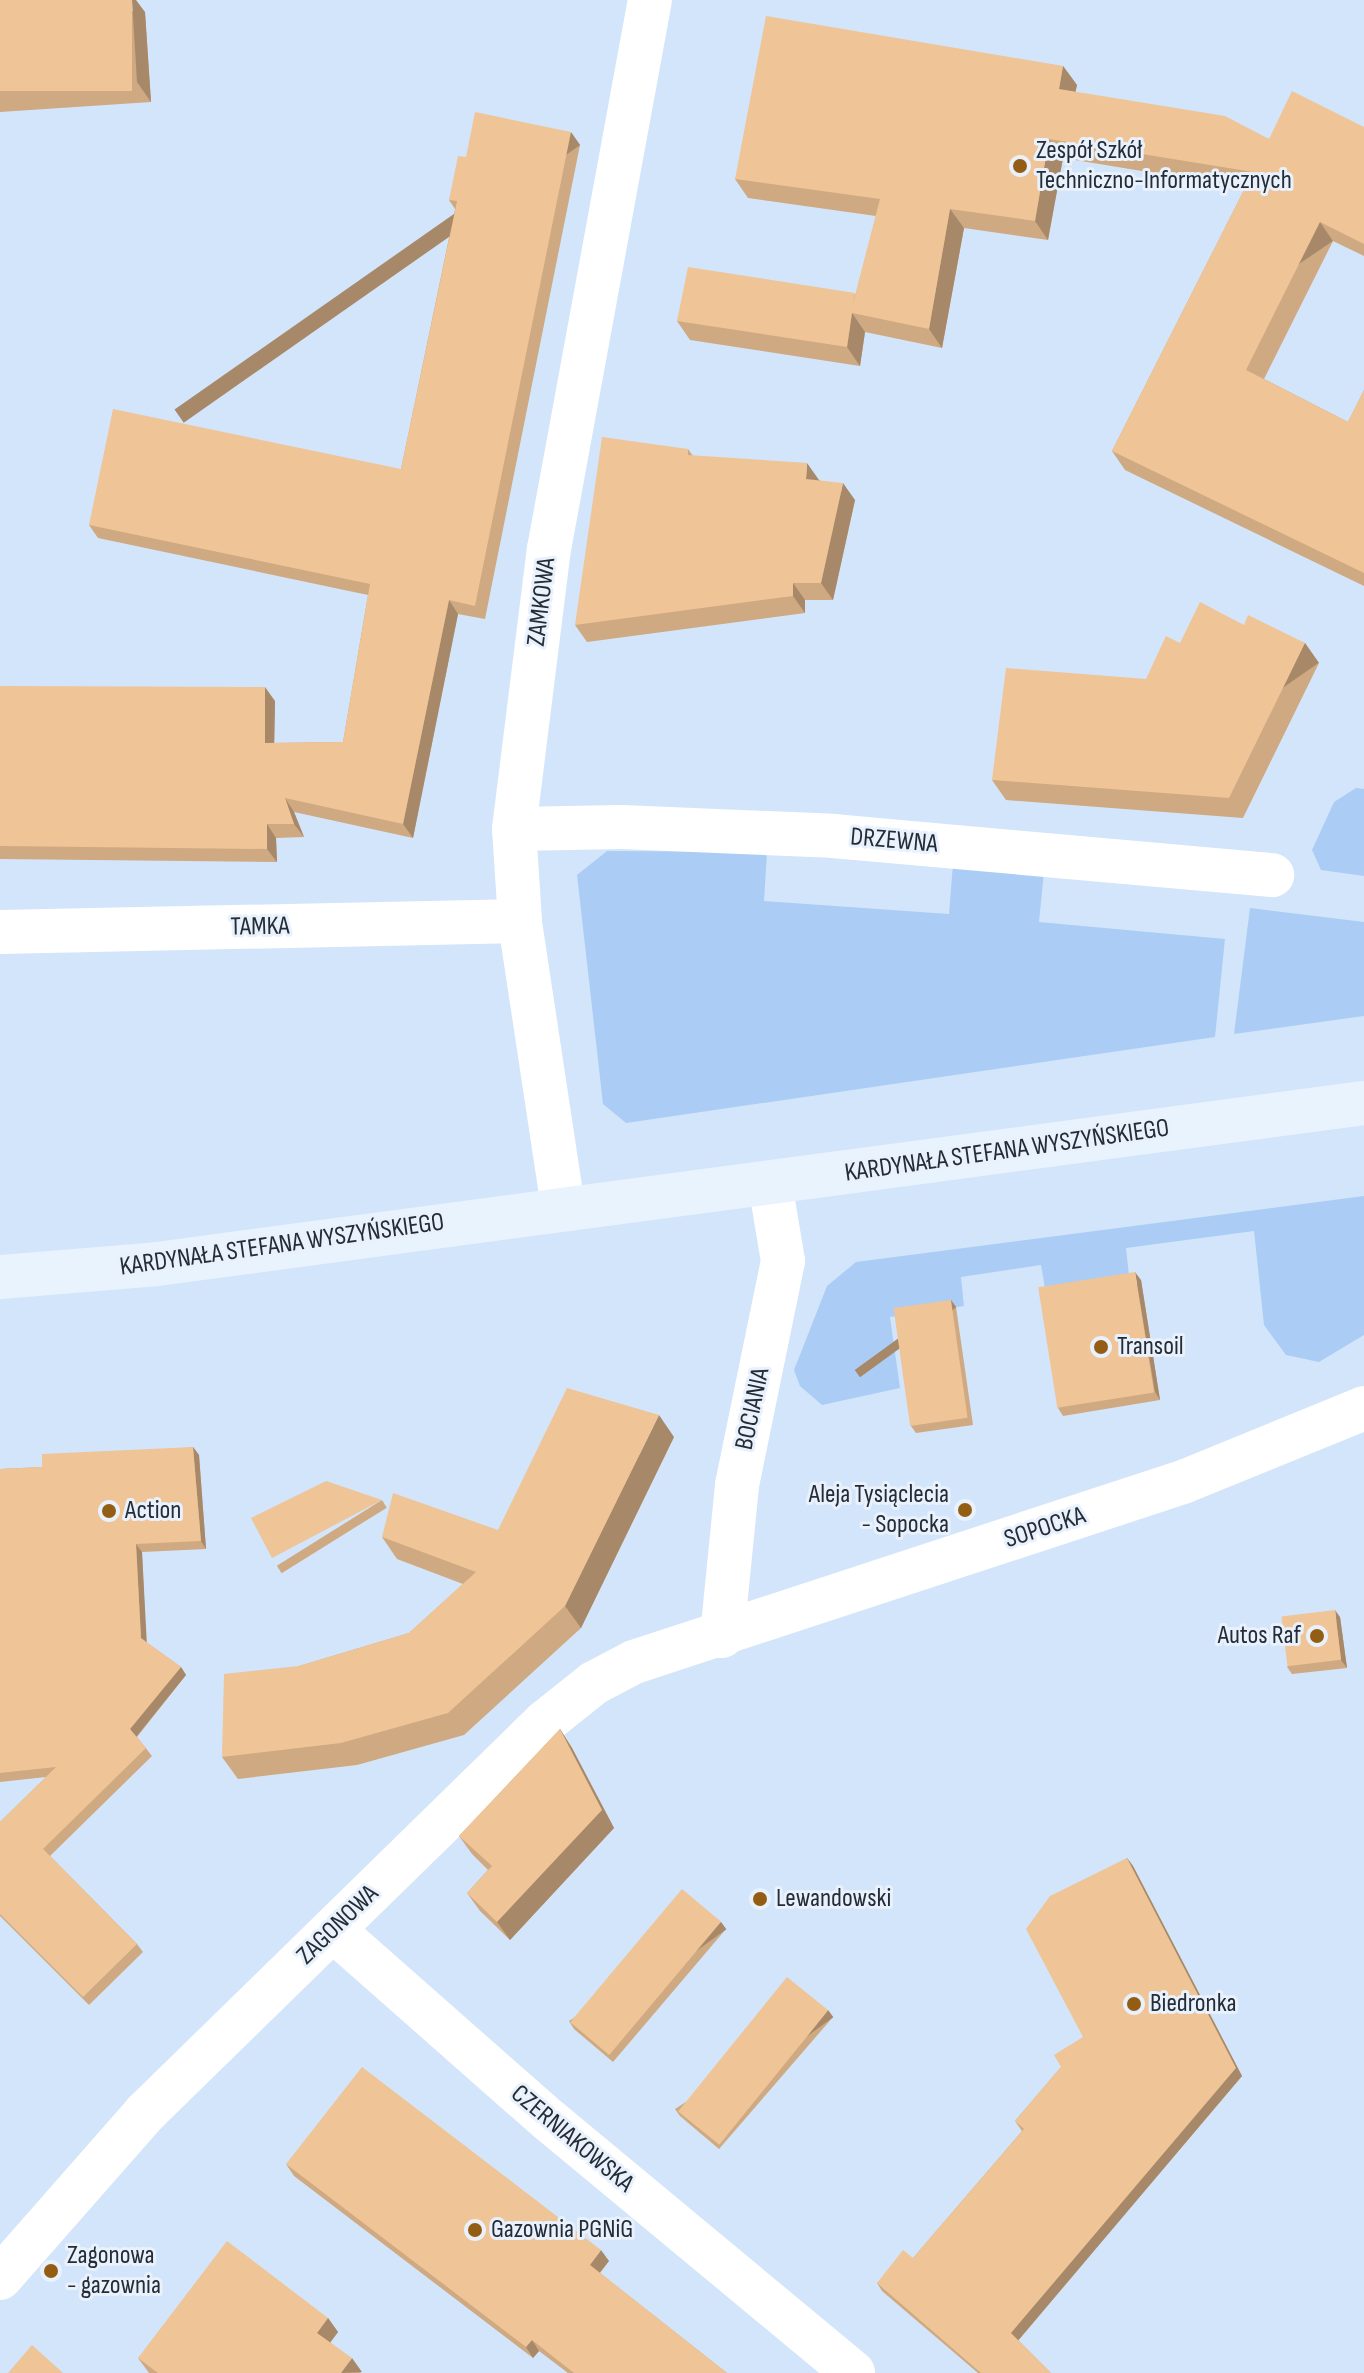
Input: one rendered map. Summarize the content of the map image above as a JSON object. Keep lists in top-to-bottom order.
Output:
{
  "streets": {
    "main road": ["KARDYNAŁA STEFANA WYSZYŃSKIEGO"],
    "street": [
      "ZAMKOWA",
      "DRZEWNA",
      "TAMKA",
      "BOCIANIA",
      "SOPOCKA",
      "ZAGONOWA",
      "CZERNIAKOWSKA"
    ]
  },
  "crossings": [
    ["ZAMKOWA", "DRZEWNA"],
    ["ZAMKOWA", "TAMKA"],
    ["ZAMKOWA", "KARDYNAŁA STEFANA WYSZYŃSKIEGO"],
    ["KARDYNAŁA STEFANA WYSZYŃSKIEGO", "BOCIANIA"],
    ["BOCIANIA", "SOPOCKA"],
    ["BOCIANIA", "ZAGONOWA"],
    ["SOPOCKA", "ZAGONOWA"],
    ["ZAGONOWA", "CZERNIAKOWSKA"]
  ],
  "places": [
    "Zespół Szkół Techniczno-Informatycznych",
    "Transoil",
    "Aleja Tysiąclecia - Sopocka",
    "Action",
    "Autos Raf",
    "Lewandowski",
    "Biedronka",
    "Gazownia PGNiG",
    "Zagonowa - gazownia"
  ]
}
